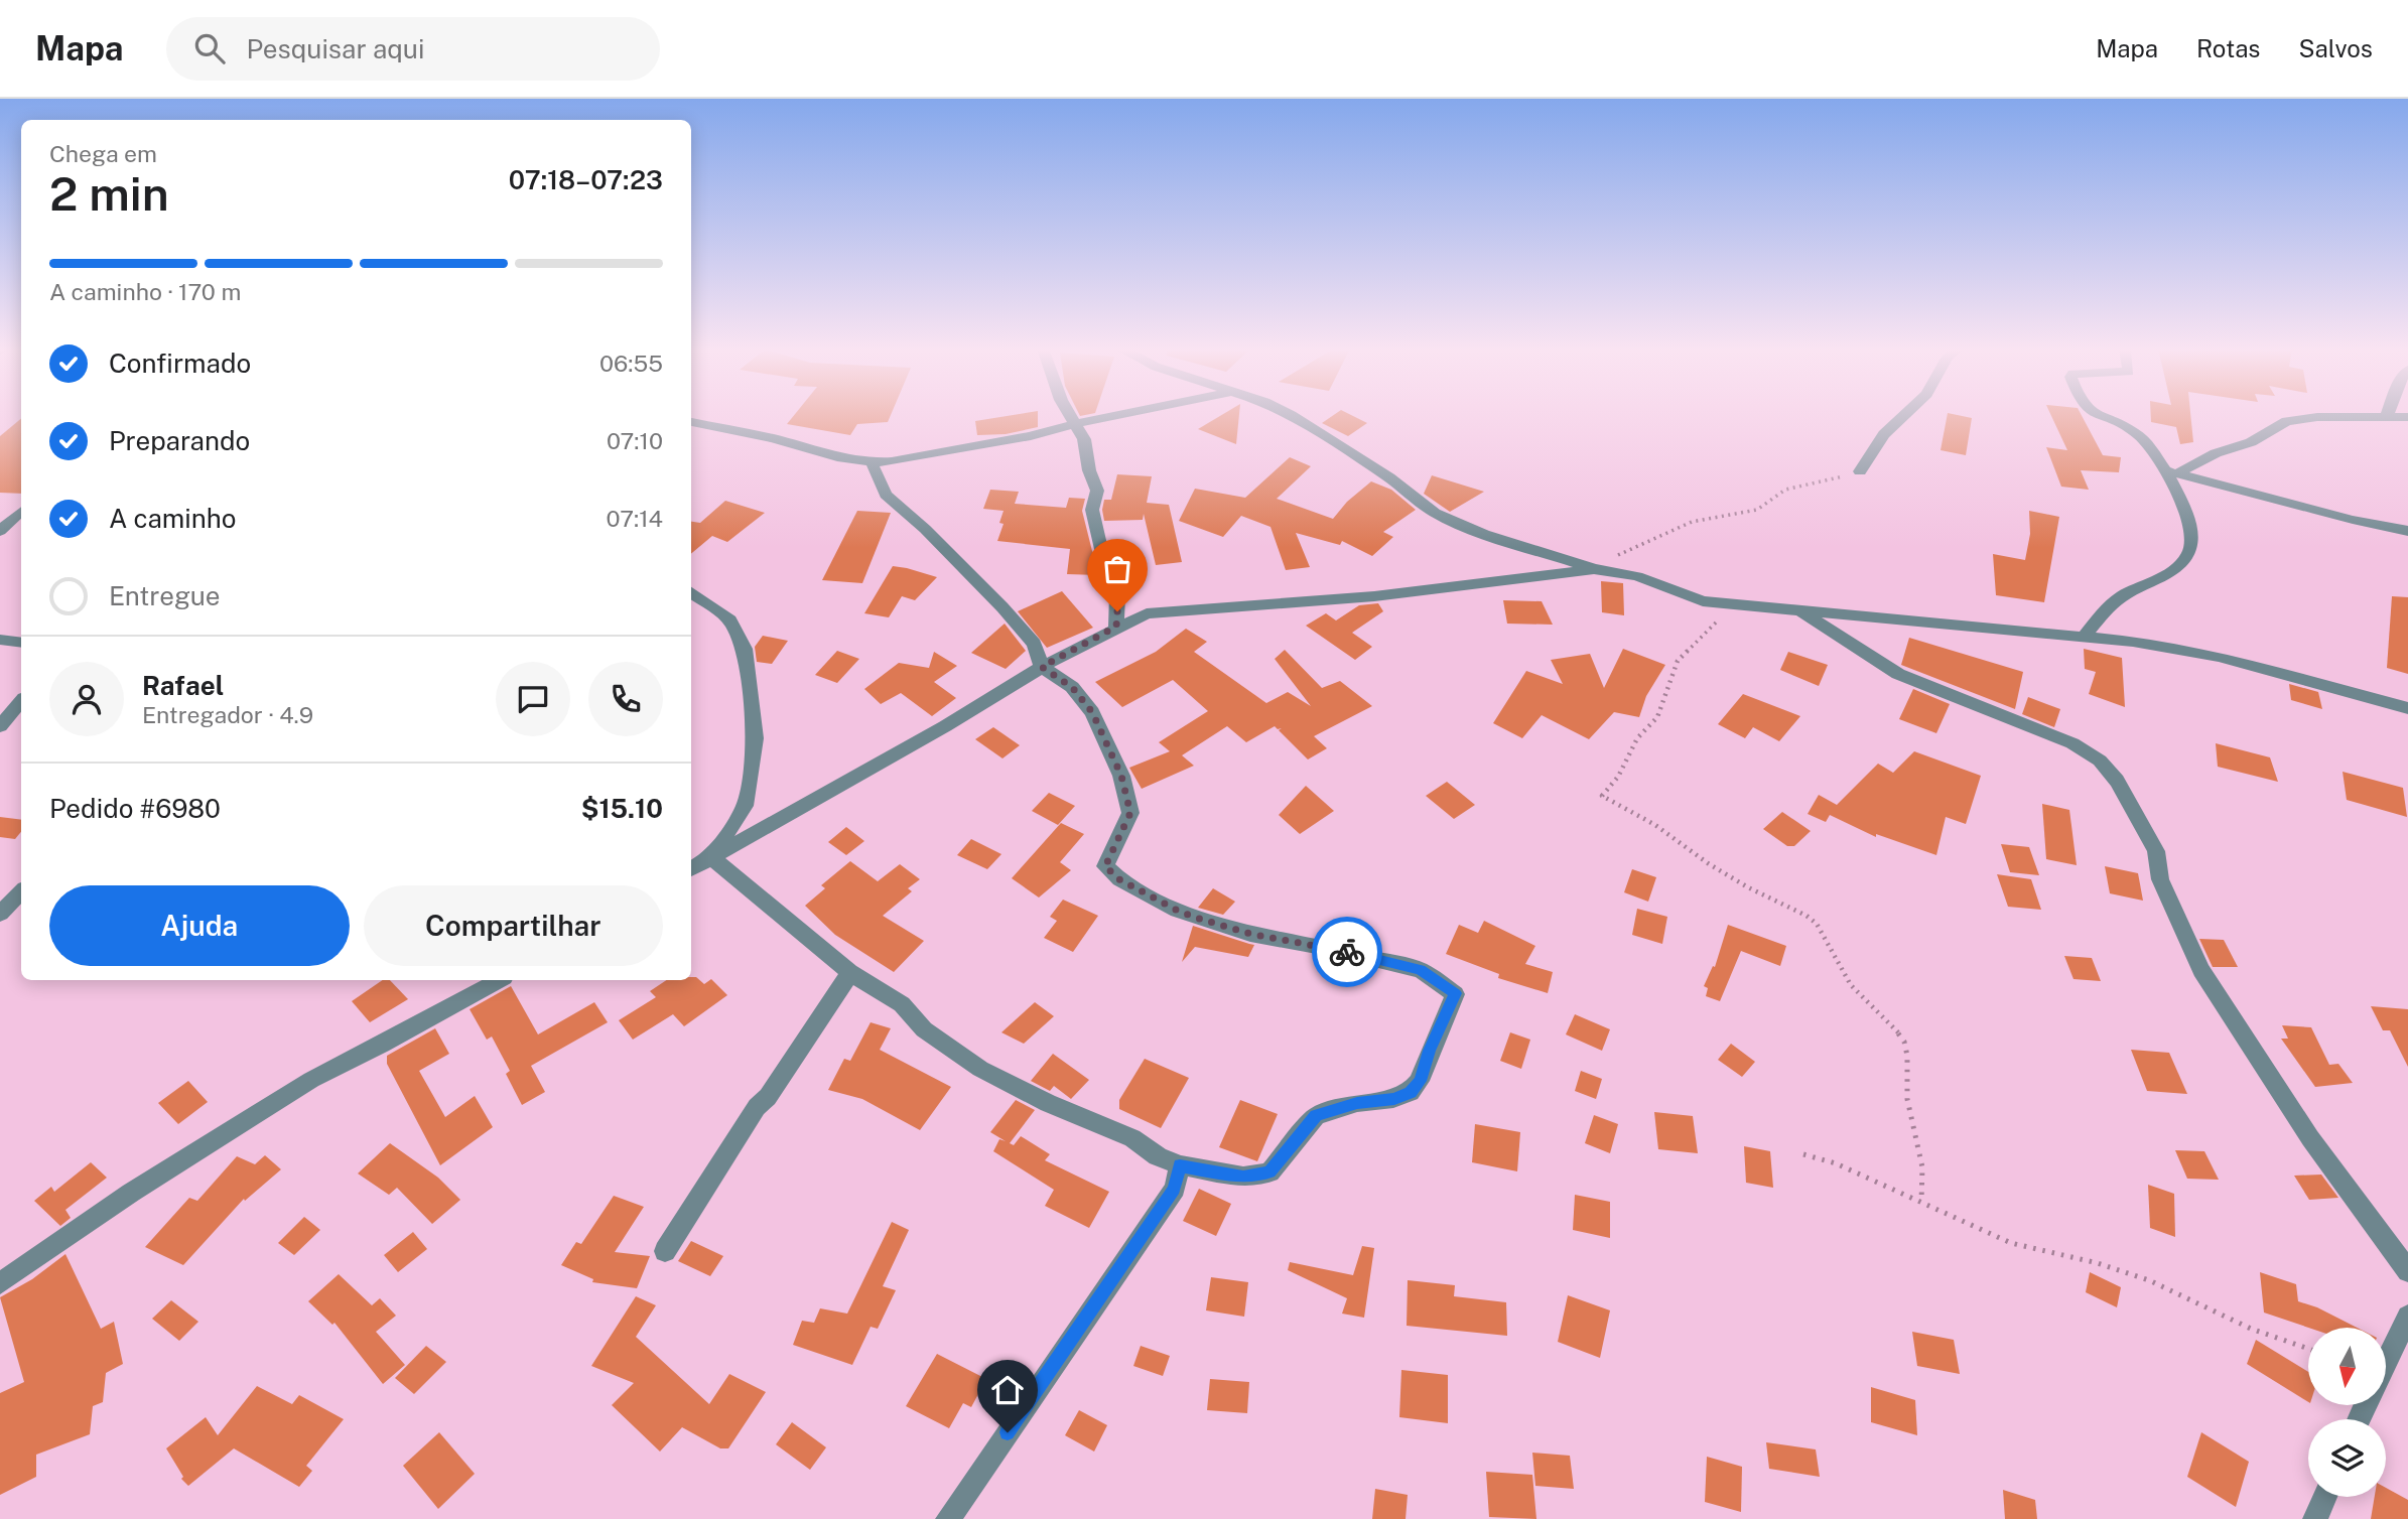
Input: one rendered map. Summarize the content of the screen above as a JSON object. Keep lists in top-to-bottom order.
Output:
{
  "north": "bottom",
  "page": {
    "header": "Mapa",
    "search": "Pesquisar aqui",
    "nav": ["Mapa", "Rotas", "Salvos"],
    "heading": ["2 min", "Chega em", "07:18–07:23"],
    "panel": [
      "Rafael",
      "Entregador · 4.9",
      "Pedido #6980",
      "$15.10"
    ],
    "bar": "A caminho · 170 m",
    "list": [
      ["Confirmado", "06:55"],
      ["Preparando", "07:10"],
      ["A caminho", "07:14"],
      "Entregue"
    ],
    "buttons": ["Ajuda", "Compartilhar"]
  }
}
